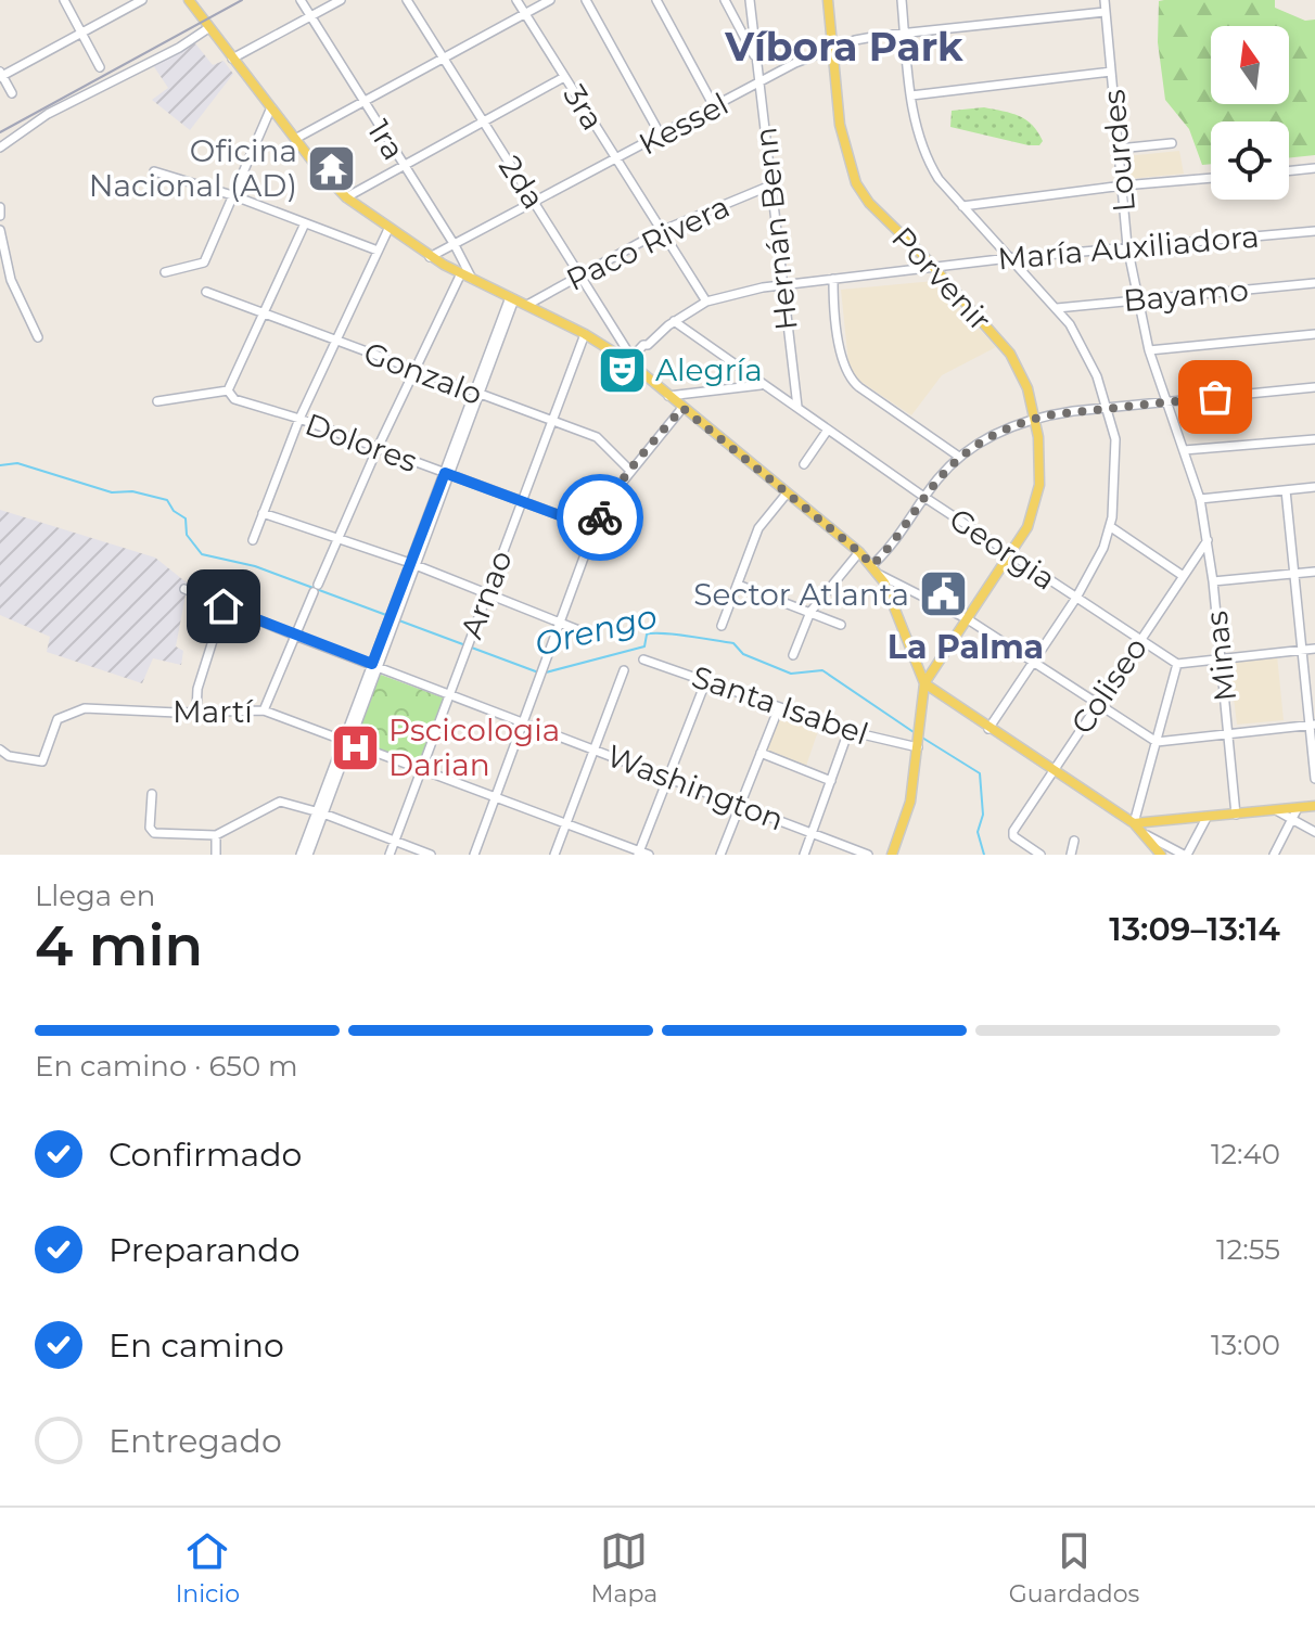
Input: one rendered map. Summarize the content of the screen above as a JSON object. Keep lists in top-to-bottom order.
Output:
{
  "streets": {
    "main road": ["Porvenir"],
    "street": [
      "3ra",
      "Kessel",
      "1ra",
      "Lourdes",
      "2da",
      "Hernán Benn",
      "Paco Rivera",
      "María Auxiliadora",
      "Bayamo",
      "Gonzalo",
      "Dolores",
      "Georgia",
      "Arnao",
      "Minas",
      "Coliseo",
      "Santa Isabel",
      "Martí",
      "Washington"
    ]
  },
  "crossings": [
    ["3ra", "Kessel"],
    ["3ra", "Paco Rivera"],
    ["3ra", "María Auxiliadora"],
    ["Kessel", "1ra"],
    ["Kessel", "Lourdes"],
    ["Kessel", "2da"],
    ["Kessel", "Hernán Benn"],
    ["Kessel", "Porvenir"],
    ["Lourdes", "María Auxiliadora"],
    ["Lourdes", "Bayamo"],
    ["Lourdes", "Minas"],
    ["2da", "Paco Rivera"],
    ["2da", "María Auxiliadora"],
    ["Hernán Benn", "Paco Rivera"],
    ["Hernán Benn", "María Auxiliadora"],
    ["Hernán Benn", "Georgia"],
    ["María Auxiliadora", "Porvenir"],
    ["María Auxiliadora", "Georgia"],
    ["Porvenir", "Georgia"],
    ["Gonzalo", "Arnao"],
    ["Dolores", "Arnao"],
    ["Georgia", "Coliseo"],
    ["Arnao", "Martí"],
    ["Arnao", "Washington"],
    ["Minas", "Coliseo"]
  ],
  "districts": ["Víbora Park", "La Palma"],
  "water": ["Orengo"],
  "places": {
    "temple": ["Oficina Nacional (AD)"],
    "theatre": ["Alegría"],
    "public building": ["Sector Atlanta"],
    "hospital": ["Pscicologia Darian"]
  },
  "north": "top",
  "page": {
    "heading": ["4 min", "Llega en", "13:09–13:14"],
    "bar": "En camino · 650 m",
    "list": [
      ["Confirmado", "12:40"],
      ["Preparando", "12:55"],
      ["En camino", "13:00"],
      "Entregado"
    ],
    "tabs": ["Inicio", "Mapa", "Guardados"]
  }
}
